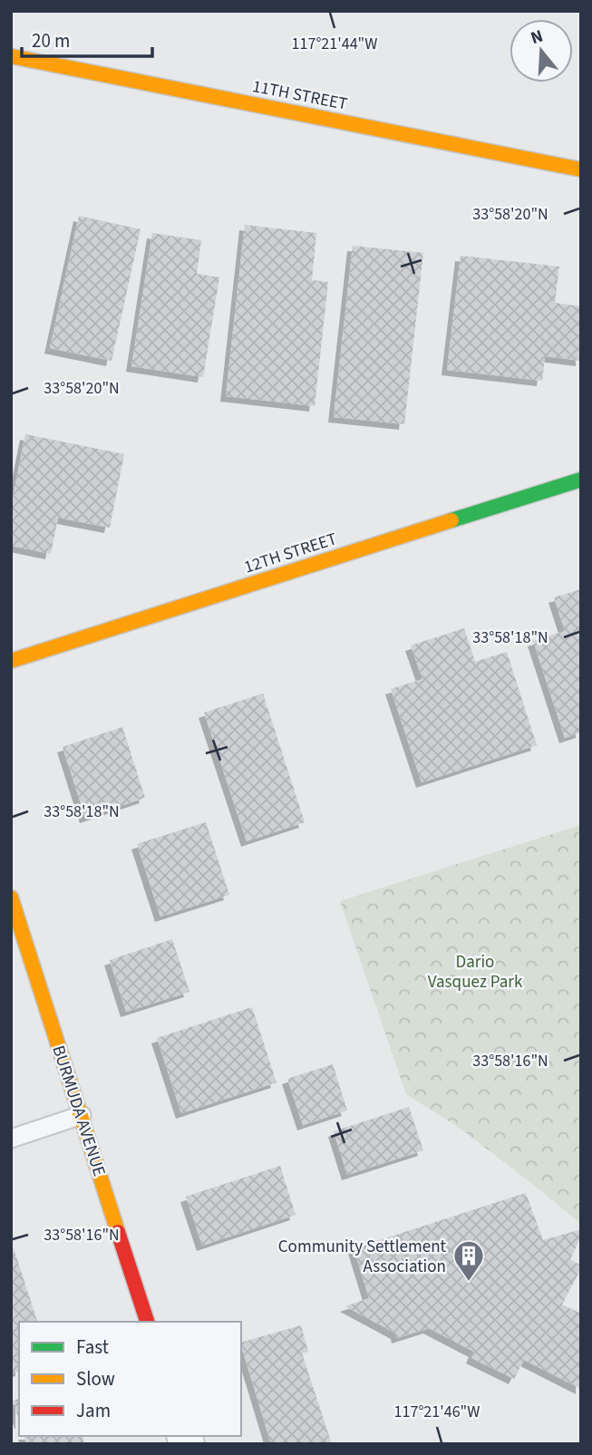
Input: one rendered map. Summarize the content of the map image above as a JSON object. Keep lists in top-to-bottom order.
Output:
{
  "streets": {
    "street": ["11TH STREET", "12TH STREET", "BURMUDA AVENUE"]
  },
  "parks": ["Dario Vasquez Park"],
  "places": {
    "building": ["Community Settlement Association"]
  },
  "legend": ["Fast", "Slow", "Jam"],
  "scale_bar": "20 m",
  "north": "top",
  "coordinates": [
    "117°21'44\"W",
    "33°58'20\"N",
    "33°58'18\"N",
    "33°58'16\"N",
    "117°21'46\"W"
  ]
}
